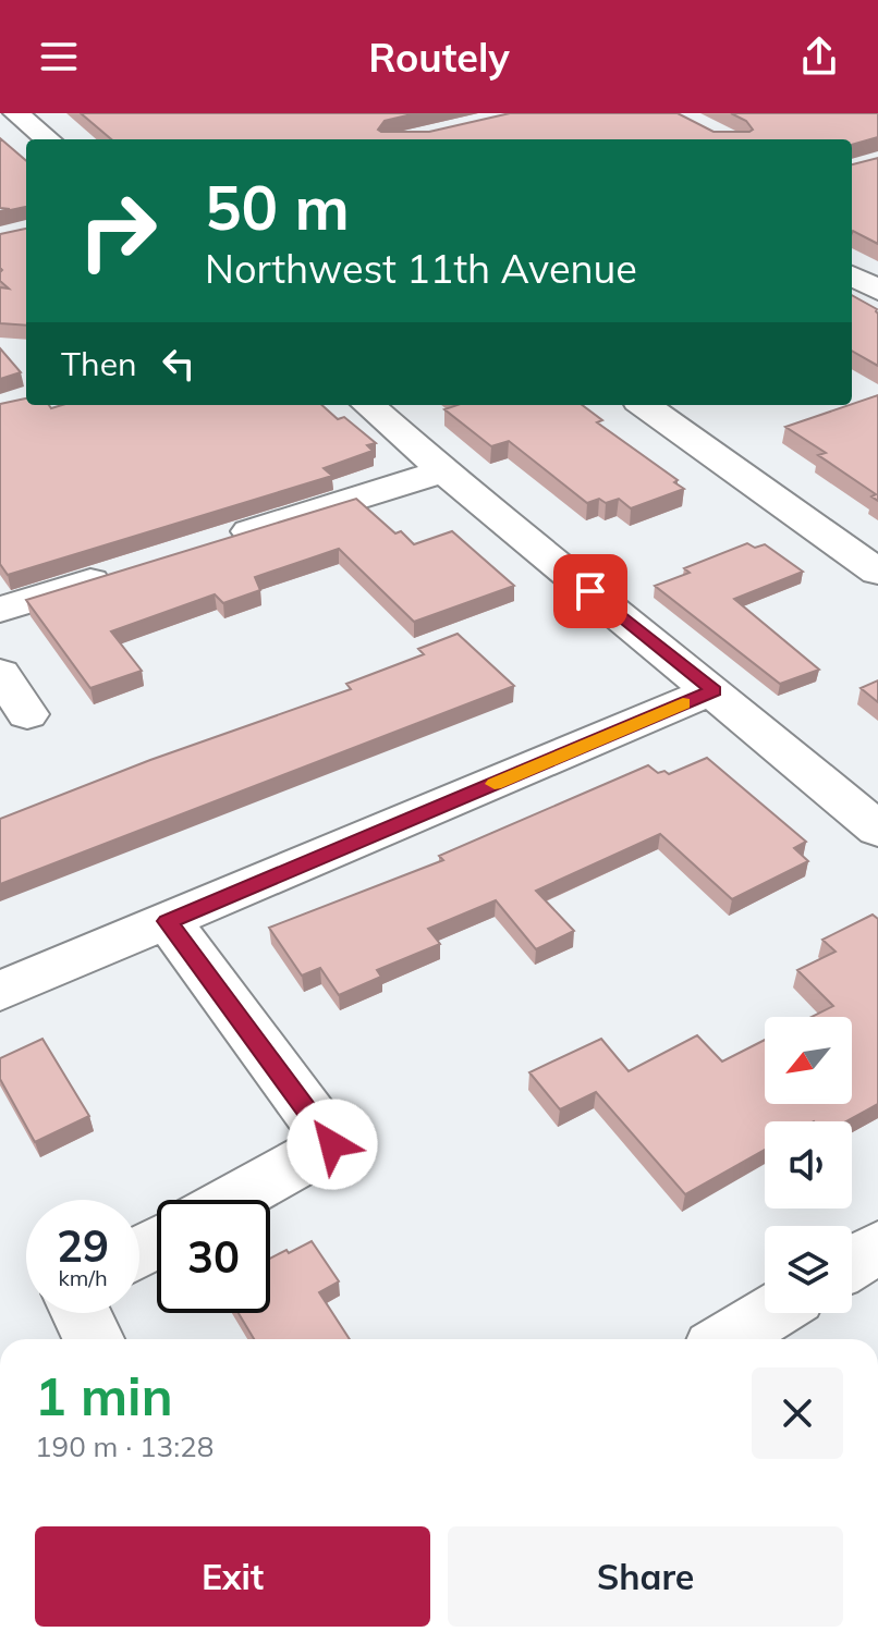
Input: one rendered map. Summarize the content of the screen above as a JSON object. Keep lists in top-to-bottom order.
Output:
{
  "north": "bottom left",
  "page": {
    "header": "Routely",
    "turn": ["50 m", "Northwest 11th Avenue"],
    "then": "Then",
    "speed": "29 km/h",
    "limit": "30",
    "heading": ["1 min", "190 m · 13:28"],
    "buttons": ["Exit", "Share"]
  }
}
